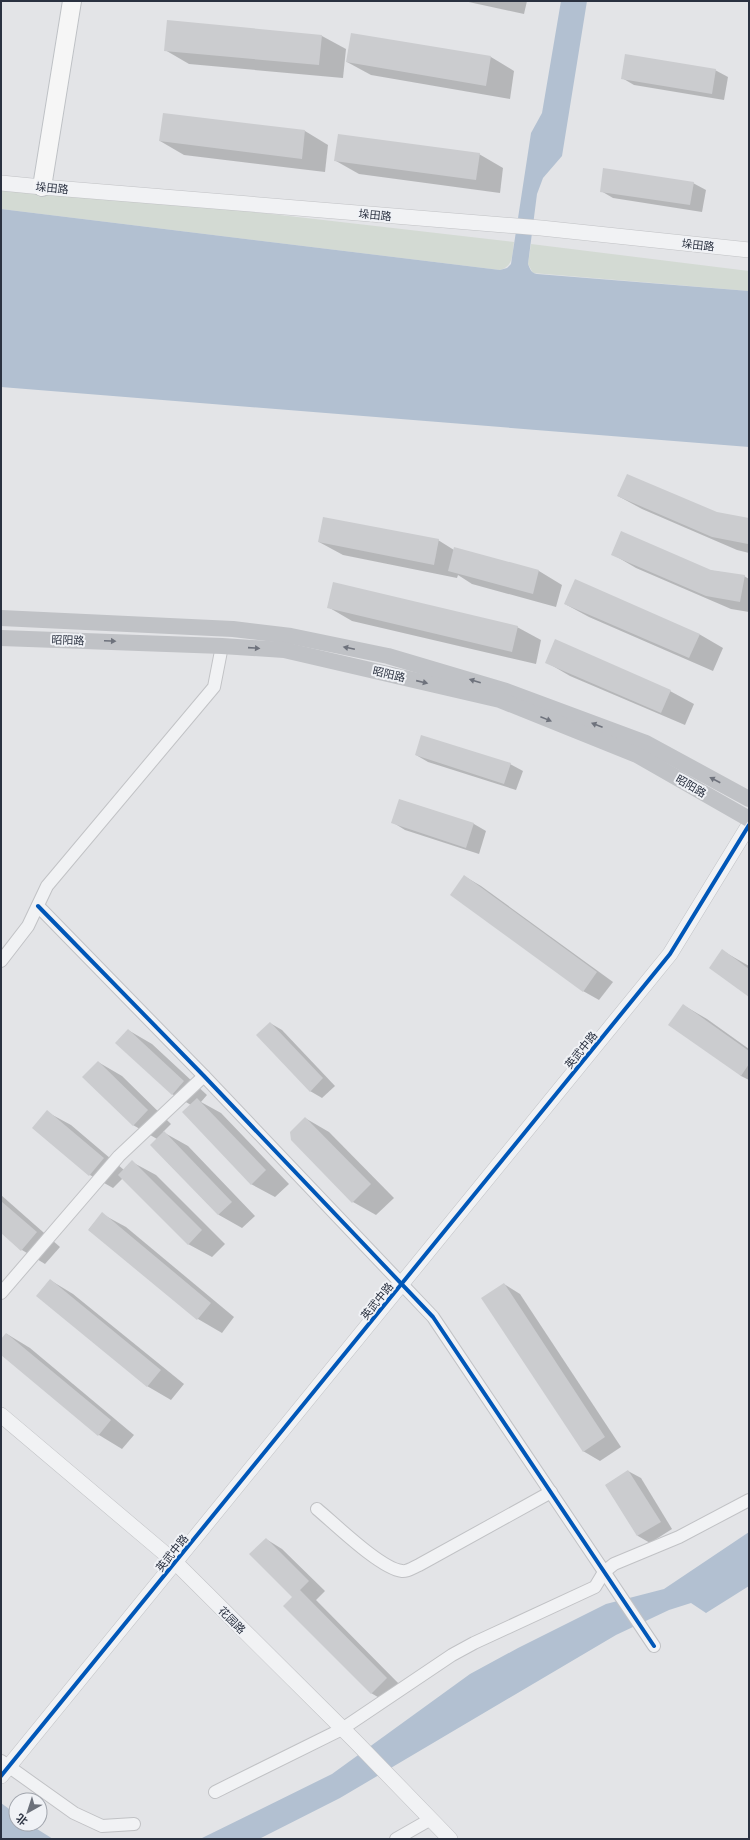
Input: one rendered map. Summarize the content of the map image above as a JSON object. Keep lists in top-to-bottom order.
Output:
{
  "streets": {
    "main road": ["昭阳路"],
    "street": ["垛田路", "英武中路", "花园路"]
  },
  "crossings": [
    ["英武中路", "花园路"]
  ],
  "north": "bottom left"
}
